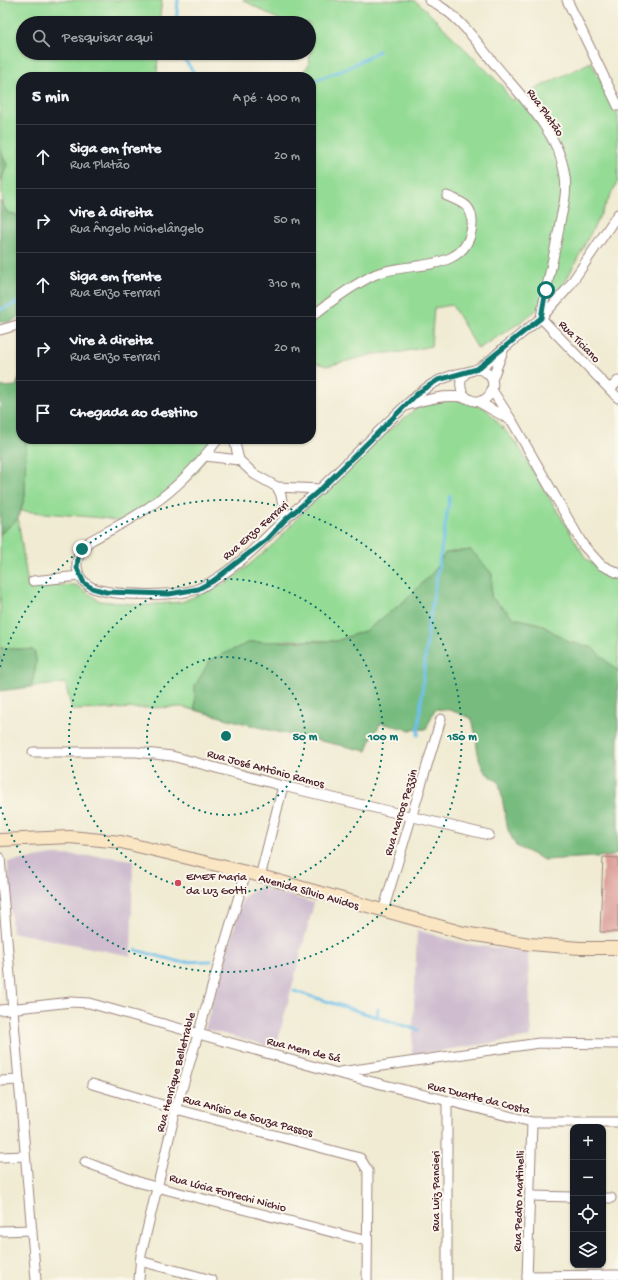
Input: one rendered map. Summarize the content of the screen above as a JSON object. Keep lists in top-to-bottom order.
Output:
{
  "streets": {
    "main road": ["Avenida Sílvio Avidos"],
    "street": [
      "Rua Platão",
      "Rua Ticiano",
      "Rua Enzo Ferrari",
      "Rua José Antônio Ramos",
      "Rua Marcos Pezzin",
      "Rua Mem de Sá",
      "Rua Henrique Belletrable",
      "Rua Duarte da Costa",
      "Rua Anísio de Souza Passos",
      "Rua Luiz Pancieri",
      "Rua Lúcia Forrechi Nichio",
      "Rua Pedro Martinelli"
    ]
  },
  "crossings": [
    ["Rua Platão", "Rua Ticiano"],
    ["Rua José Antônio Ramos", "Rua Marcos Pezzin"],
    ["Rua Marcos Pezzin", "Avenida Sílvio Avidos"],
    ["Avenida Sílvio Avidos", "Rua Henrique Belletrable"],
    ["Rua Mem de Sá", "Rua Henrique Belletrable"],
    ["Rua Mem de Sá", "Rua Duarte da Costa"],
    ["Rua Henrique Belletrable", "Rua Anísio de Souza Passos"],
    ["Rua Henrique Belletrable", "Rua Lúcia Forrechi Nichio"],
    ["Rua Duarte da Costa", "Rua Luiz Pancieri"],
    ["Rua Duarte da Costa", "Rua Pedro Martinelli"],
    ["Rua Anísio de Souza Passos", "Rua Lúcia Forrechi Nichio"]
  ],
  "places": ["EMEF Maria da Luz Gotti"],
  "page": {
    "search": "Pesquisar aqui",
    "heading": ["5 min", "A pé · 400 m"],
    "list": [
      ["Siga em frente", "Rua Platão", "20 m"],
      ["Vire à direita", "Rua Ângelo Michelângelo", "50 m"],
      ["Siga em frente", "Rua Enzo Ferrari", "310 m"],
      ["Vire à direita", "Rua Enzo Ferrari", "20 m"],
      "Chegada ao destino"
    ],
    "map_buttons": ["+", "−"]
  },
  "rings": ["50 m", "100 m", "150 m"]
}
